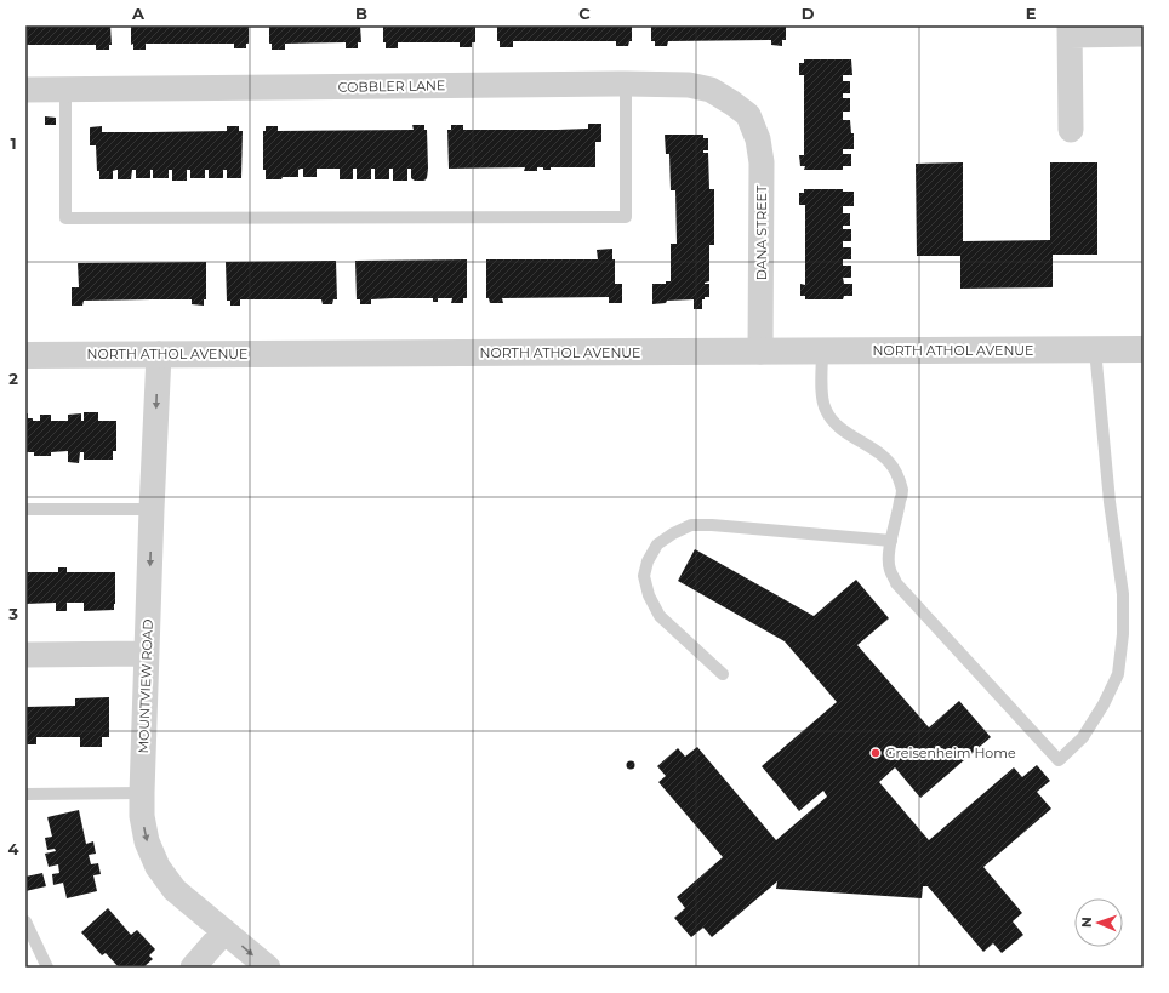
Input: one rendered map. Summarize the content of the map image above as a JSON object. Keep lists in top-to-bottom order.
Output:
{
  "streets": {
    "street": [
      "COBBLER LANE",
      "DANA STREET",
      "NORTH ATHOL AVENUE",
      "MOUNTVIEW ROAD"
    ]
  },
  "crossings": [
    ["COBBLER LANE", "DANA STREET"],
    ["DANA STREET", "NORTH ATHOL AVENUE"],
    ["NORTH ATHOL AVENUE", "MOUNTVIEW ROAD"]
  ],
  "one_way": ["MOUNTVIEW ROAD"],
  "places": ["Greisenheim Home"],
  "north": "left",
  "grid": {
    "columns": [
      "A",
      "B",
      "C",
      "D",
      "E"
    ],
    "rows": [
      "1",
      "2",
      "3",
      "4"
    ]
  }
}
